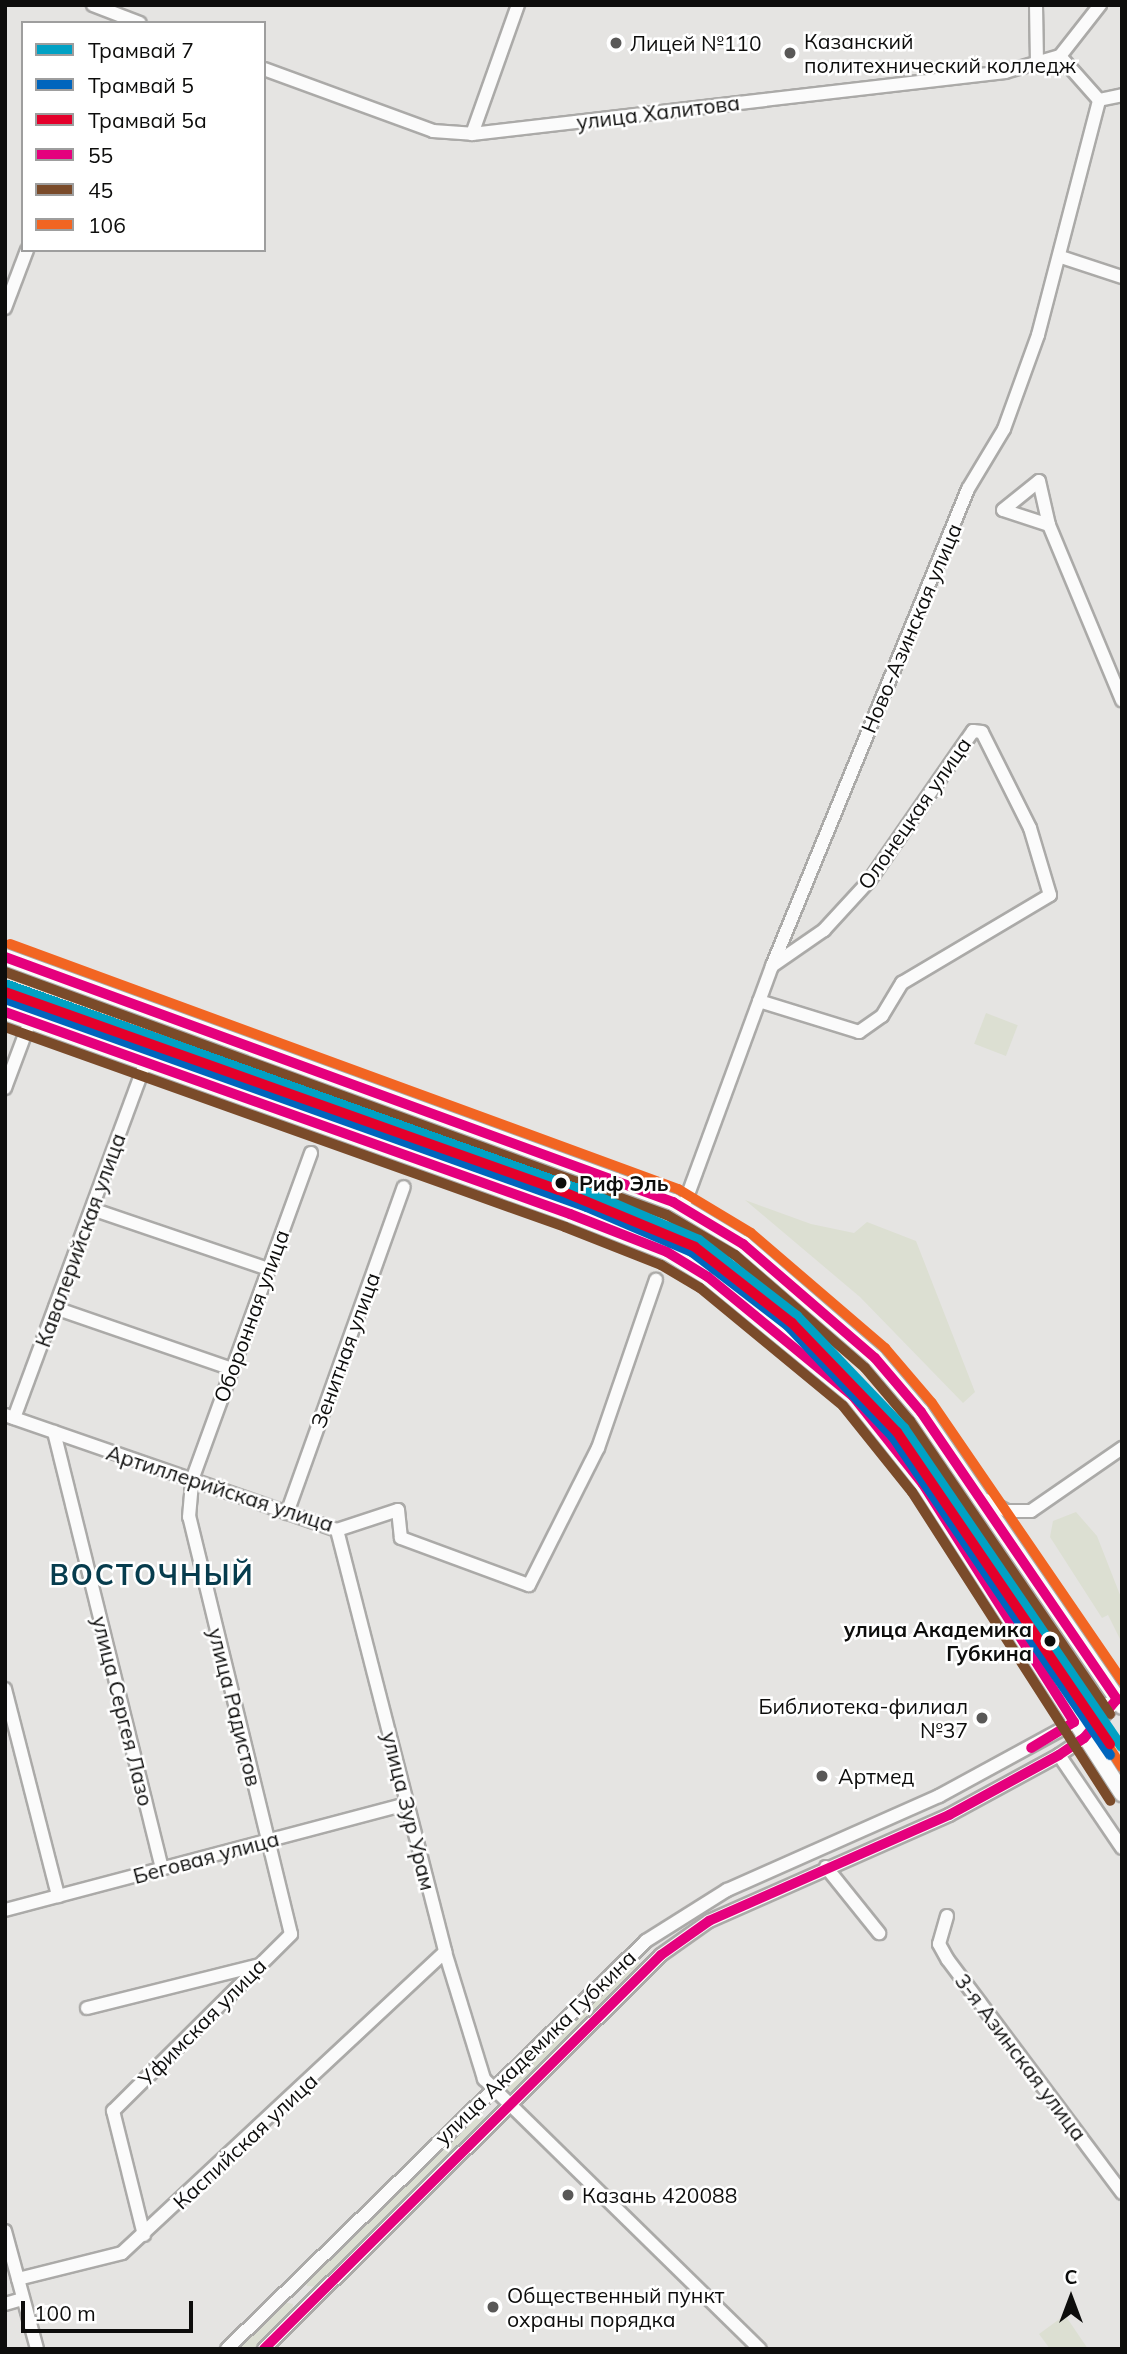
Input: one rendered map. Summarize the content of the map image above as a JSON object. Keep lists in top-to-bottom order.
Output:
{
  "streets": {
    "street": [
      "улица Халитова",
      "Ново-Азинская улица",
      "Олонецкая улица",
      "Кавалерийская улица",
      "Оборонная улица",
      "Зенитная улица",
      "Артиллерийская улица",
      "улица Радистов",
      "улица Сергея Лазо",
      "улица Зур Урам",
      "Беговая улица",
      "Уфимская улица",
      "улица Академика Губкина",
      "3-я Азинская улица",
      "Каспийская улица"
    ]
  },
  "crossings": [
    ["Ново-Азинская улица", "Олонецкая улица"],
    ["Кавалерийская улица", "Артиллерийская улица"],
    ["Оборонная улица", "Артиллерийская улица"],
    ["Оборонная улица", "улица Радистов"],
    ["Зенитная улица", "Артиллерийская улица"],
    ["Артиллерийская улица", "улица Радистов"],
    ["Артиллерийская улица", "улица Сергея Лазо"],
    ["Артиллерийская улица", "улица Зур Урам"],
    ["улица Радистов", "Беговая улица"],
    ["улица Радистов", "Уфимская улица"],
    ["улица Сергея Лазо", "Беговая улица"],
    ["улица Зур Урам", "Беговая улица"],
    ["улица Зур Урам", "улица Академика Губкина"],
    ["улица Зур Урам", "Каспийская улица"],
    ["Уфимская улица", "Каспийская улица"]
  ],
  "districts": ["ВОСТОЧНЫЙ"],
  "places": [
    "Лицей №110",
    "Казанский политехнический колледж",
    "Риф Эль",
    "улица Академика Губкина",
    "Библиотека-филиал №37",
    "Артмед",
    "Казань 420088",
    "Общественный пункт охраны порядка"
  ],
  "lines": [
    "transit line 106",
    "transit line 55",
    "transit line 45",
    "tram line 7",
    "tram line 5а",
    "tram line 5"
  ],
  "legend": [
    "Трамвай 7",
    "Трамвай 5",
    "Трамвай 5а",
    "55",
    "45",
    "106"
  ],
  "scale_bar": "100 m",
  "north": "top"
}
